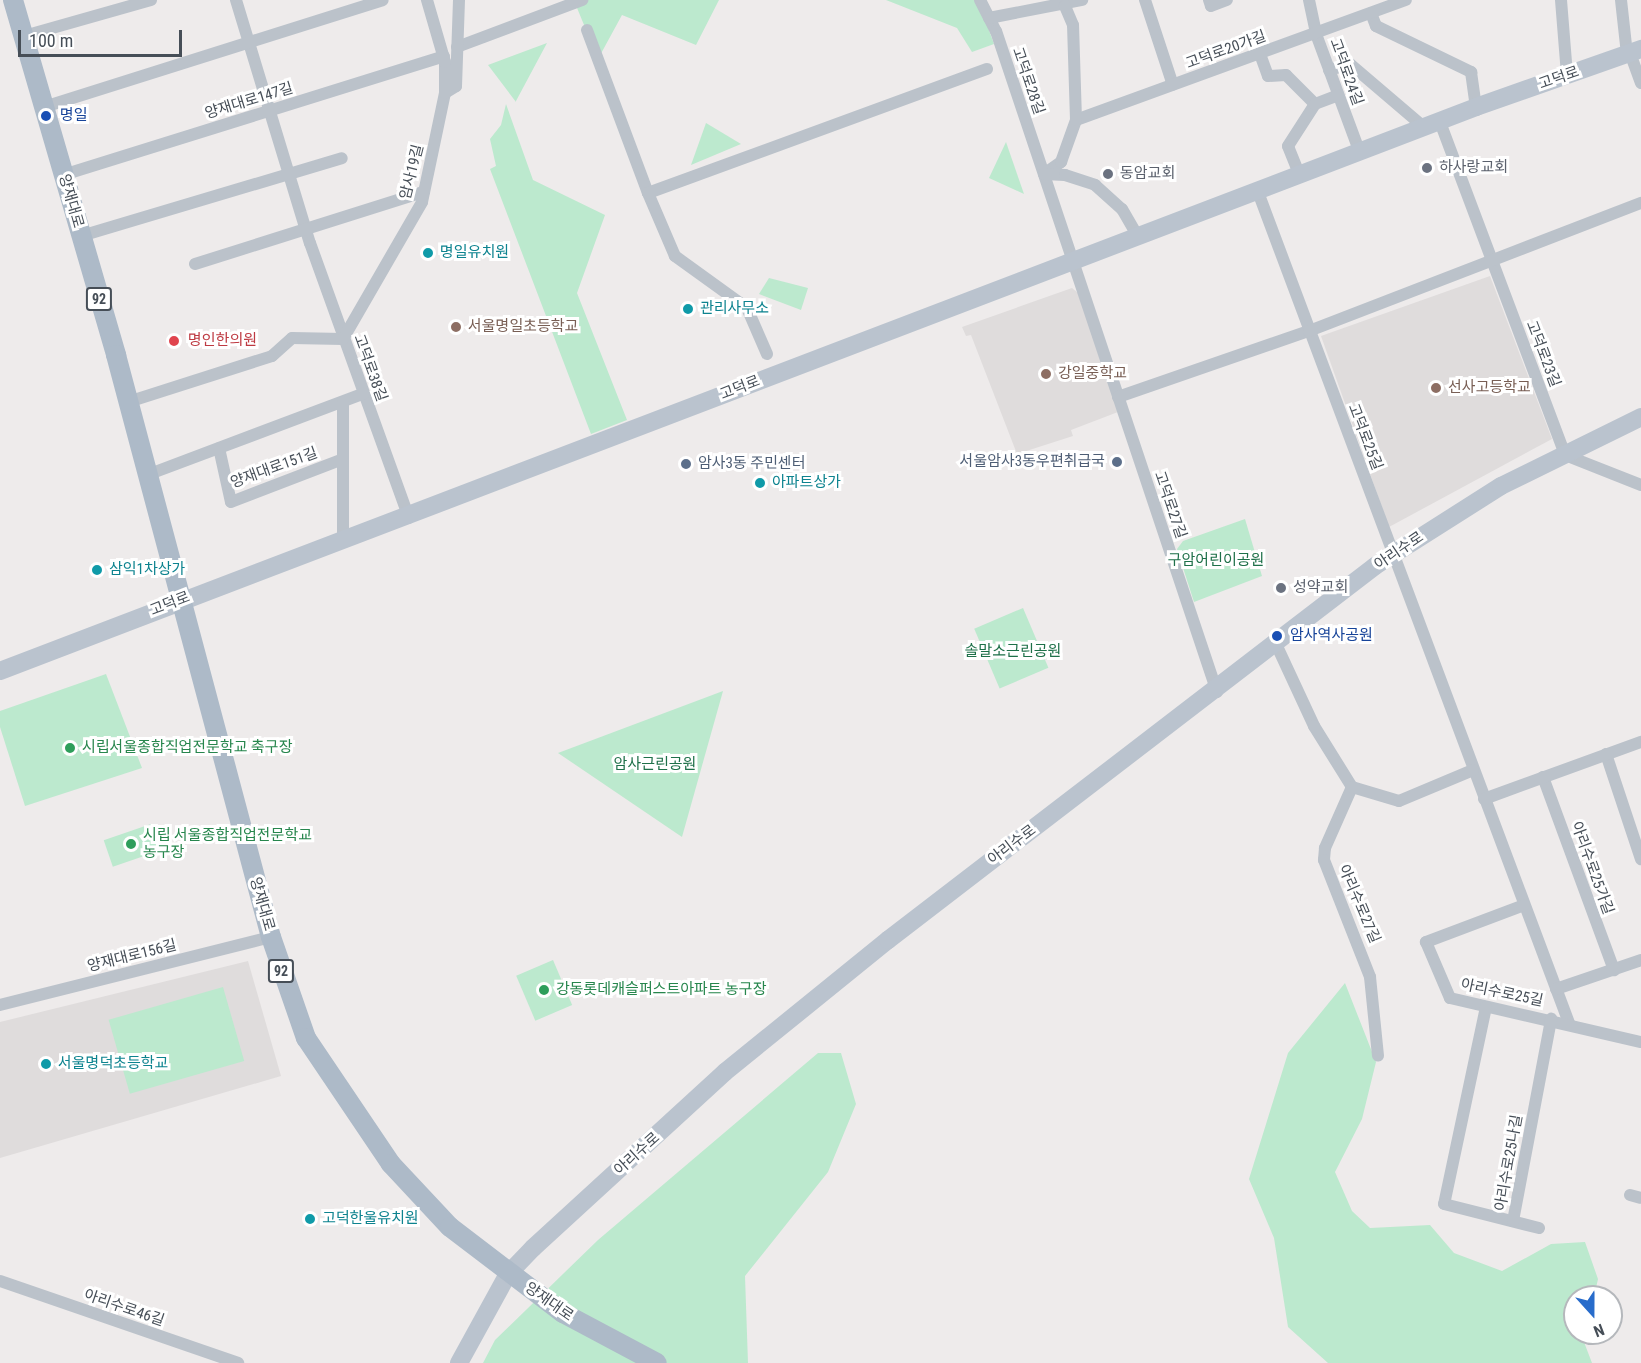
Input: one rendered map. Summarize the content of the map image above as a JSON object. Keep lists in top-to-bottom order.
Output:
{
  "streets": {
    "main road": [
      "고덕로",
      "양재대로",
      "92",
      "아리수로"
    ],
    "street": [
      "고덕로20가길",
      "고덕로24길",
      "고덕로28길",
      "양재대로147길",
      "암사19길",
      "고덕로23길",
      "고덕로38길",
      "고덕로25길",
      "양재대로151길",
      "고덕로27길",
      "아리수로25가길",
      "아리수로27길",
      "양재대로156길",
      "아리수로25길",
      "아리수로25나길",
      "아리수로46길"
    ]
  },
  "crossings": [
    ["고덕로20가길", "고덕로24길"],
    ["고덕로24길", "고덕로"],
    ["고덕로", "고덕로28길"],
    ["고덕로", "양재대로"],
    ["고덕로", "고덕로23길"],
    ["고덕로", "고덕로38길"],
    ["고덕로", "고덕로25길"],
    ["고덕로", "고덕로27길"],
    ["고덕로28길", "고덕로27길"],
    ["양재대로147길", "양재대로"],
    ["양재대로147길", "고덕로38길"],
    ["암사19길", "고덕로38길"],
    ["양재대로", "아리수로"],
    ["양재대로", "양재대로156길"],
    ["고덕로23길", "아리수로"],
    ["고덕로25길", "아리수로"],
    ["고덕로25길", "아리수로25길"],
    ["고덕로27길", "아리수로"],
    ["아리수로", "아리수로25길"],
    ["아리수로25가길", "아리수로25길"],
    ["아리수로25길", "아리수로25나길"]
  ],
  "parks": ["구암어린이공원", "솔말소근린공원", "암사근린공원"],
  "places": [
    "명일",
    "하사랑교회",
    "동암교회",
    "명일유치원",
    "관리사무소",
    "서울명일초등학교",
    "명인한의원",
    "강일중학교",
    "선사고등학교",
    "서울암사3동우편취급국",
    "암사3동 주민센터",
    "아파트상가",
    "삼익1차상가",
    "성약교회",
    "암사역사공원",
    "시립서울종합직업전문학교 축구장",
    "시립 서울종합직업전문학교 농구장",
    "강동롯데캐슬퍼스트아파트 농구장",
    "서울명덕초등학교",
    "고덕한울유치원"
  ],
  "scale_bar": "100 m",
  "north": "bottom"
}
